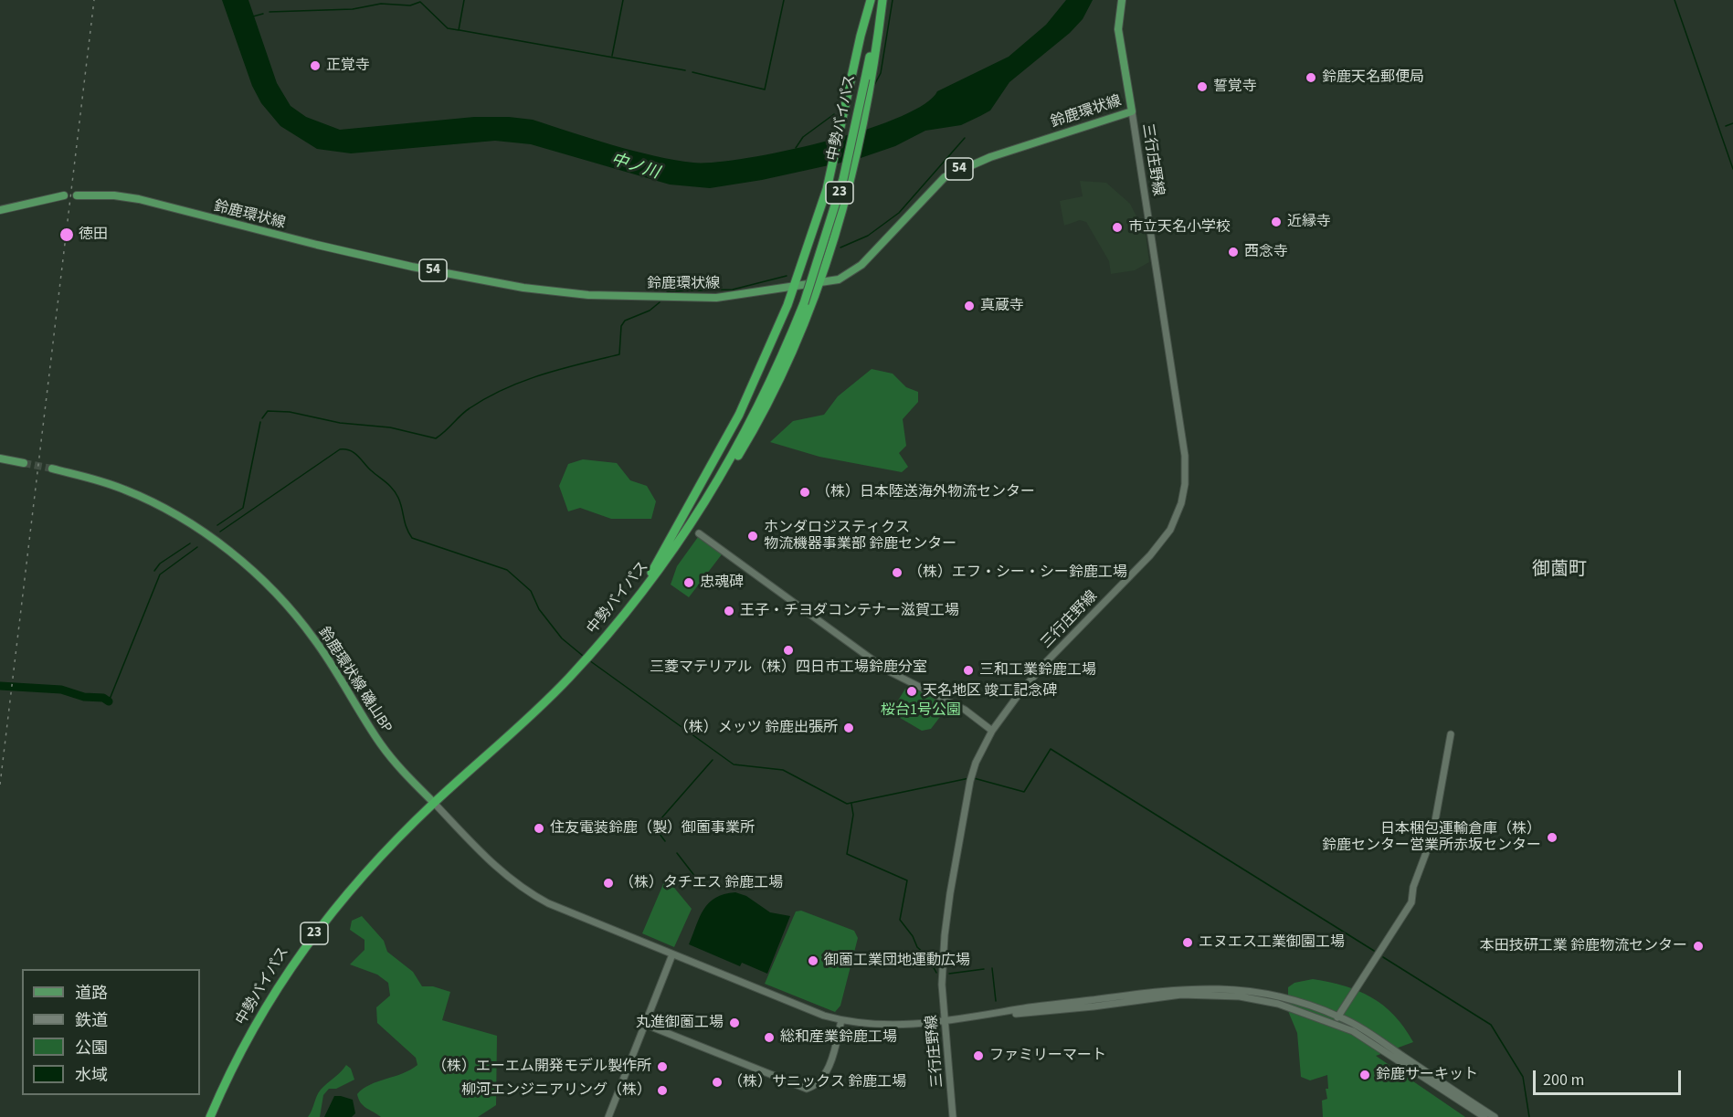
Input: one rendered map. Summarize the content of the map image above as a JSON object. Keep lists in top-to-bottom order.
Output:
{
  "streets": {
    "highway": ["中勢バイパス", "23"],
    "main road": ["鈴鹿環状線", "54", "鈴鹿環状線 磯山BP"],
    "street": ["三行庄野線"]
  },
  "crossings": [
    ["鈴鹿環状線", "三行庄野線"],
    ["鈴鹿環状線", "23"],
    ["中勢バイパス", "23"],
    ["中勢バイパス", "鈴鹿環状線 磯山BP"]
  ],
  "districts": ["御薗町"],
  "water": ["中ノ川"],
  "parks": ["桜台1号公園"],
  "places": [
    "正覚寺",
    "鈴鹿天名郵便局",
    "誓覚寺",
    "近縁寺",
    "市立天名小学校",
    "徳田",
    "西念寺",
    "真蔵寺",
    "（株）日本陸送海外物流センター",
    "ホンダロジスティクス 物流機器事業部 鈴鹿センター",
    "（株）エフ・シー・シー鈴鹿工場",
    "忠魂碑",
    "王子・チヨダコンテナー滋賀工場",
    "三菱マテリアル（株）四日市工場鈴鹿分室",
    "三和工業鈴鹿工場",
    "天名地区 竣工記念碑",
    "（株）メッツ 鈴鹿出張所",
    "住友電装鈴鹿（製）御薗事業所",
    "日本梱包運輸倉庫（株） 鈴鹿センター営業所赤坂センター",
    "（株）タチエス 鈴鹿工場",
    "エヌエス工業御園工場",
    "本田技研工業 鈴鹿物流センター",
    "御薗工業団地運動広場",
    "丸進御薗工場",
    "総和産業鈴鹿工場",
    "ファミリーマート",
    "（株）エーエム開発モデル製作所",
    "鈴鹿サーキット",
    "（株）サニックス 鈴鹿工場",
    "柳河エンジニアリング（株）"
  ],
  "legend": [
    "道路",
    "鉄道",
    "公園",
    "水域"
  ],
  "scale_bar": "200 m"
}
